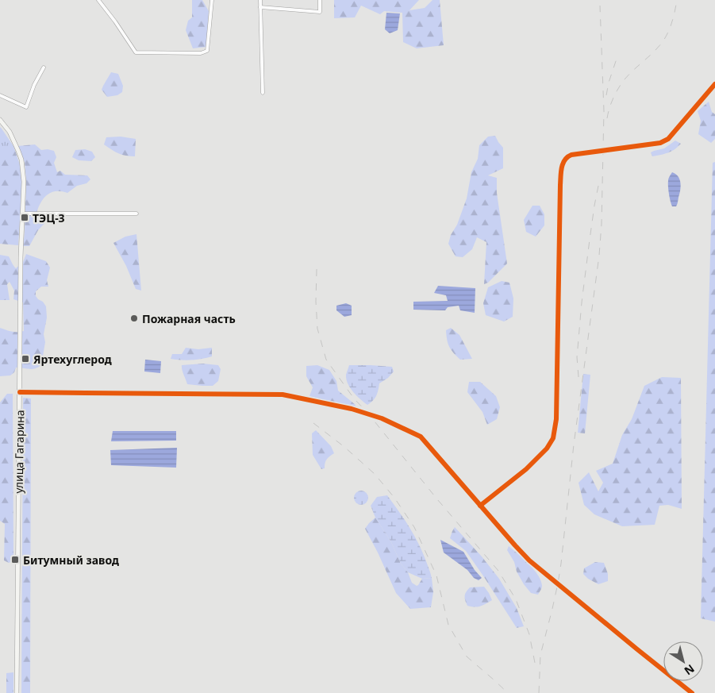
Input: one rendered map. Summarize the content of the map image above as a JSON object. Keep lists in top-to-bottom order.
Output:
{
  "streets": {
    "main road": ["улица Гагарина"]
  },
  "places": {
    "transit": ["ТЭЦ-3", "Яртехуглерод", "Битумный завод"],
    "other": ["Пожарная часть"]
  },
  "north": "bottom right"
}
